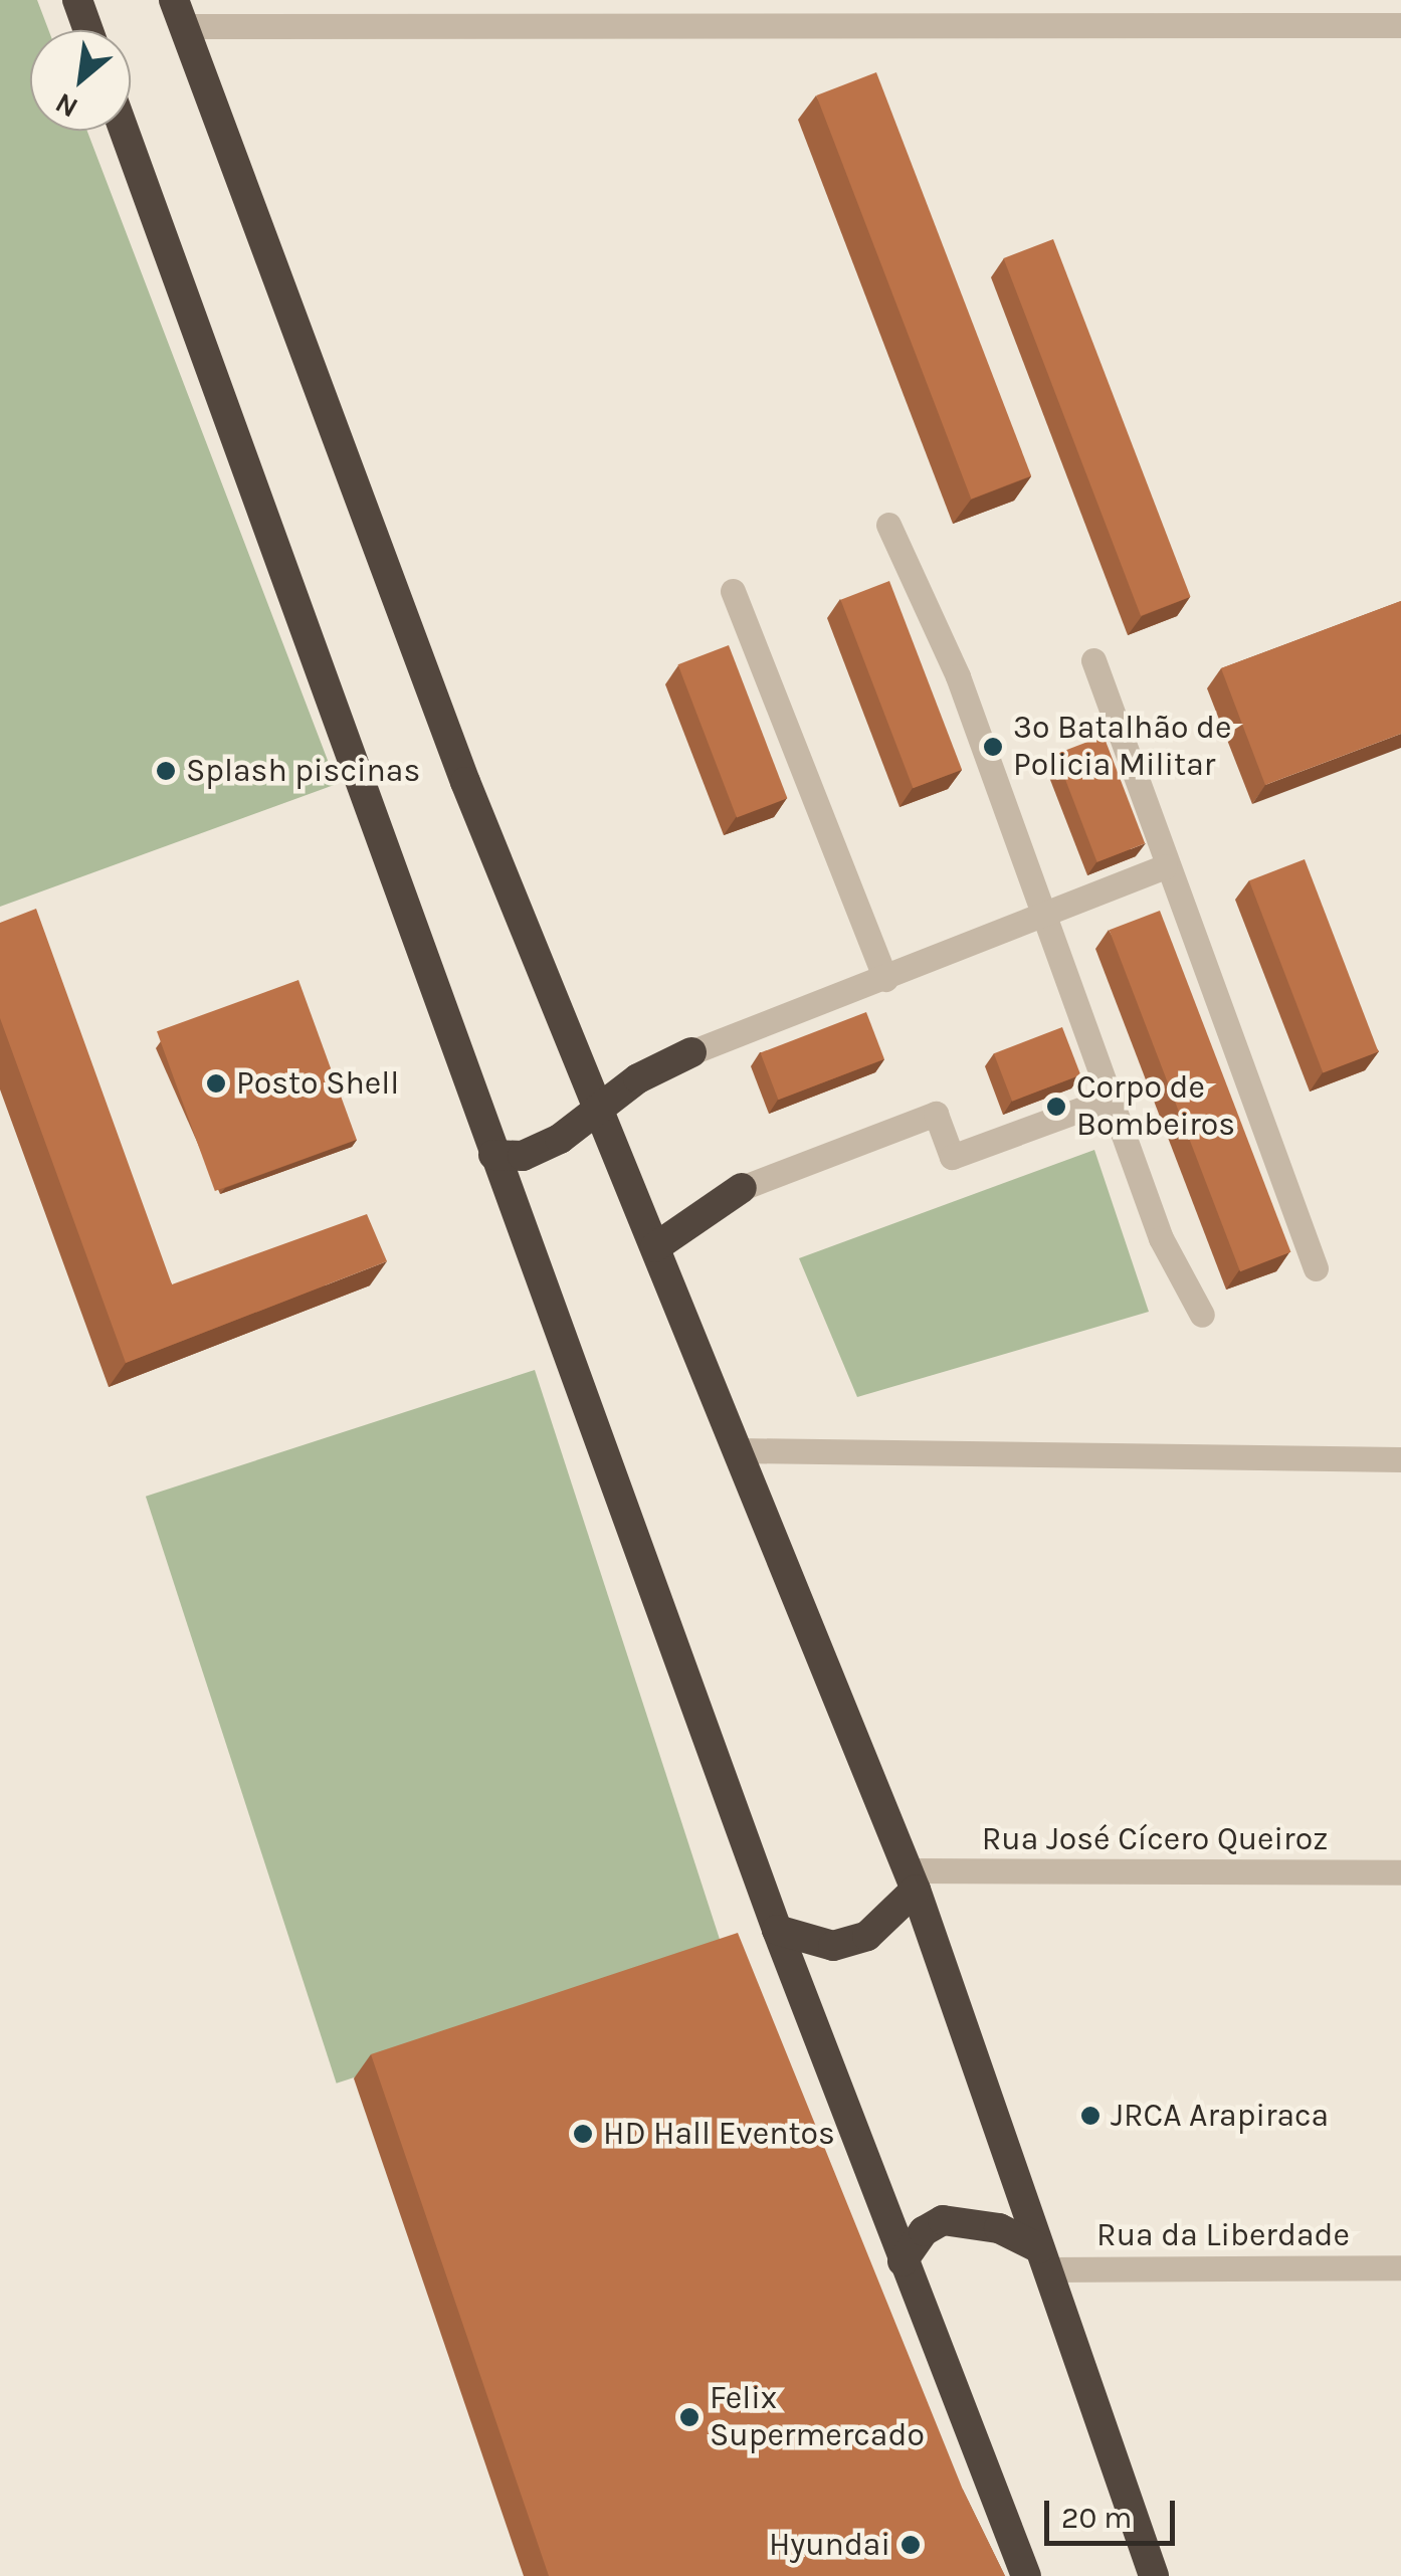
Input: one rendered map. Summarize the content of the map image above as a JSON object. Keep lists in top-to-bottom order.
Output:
{
  "streets": {
    "street": ["Rua José Cícero Queiroz", "Rua da Liberdade"]
  },
  "places": [
    "3º Batalhão de Policia Militar",
    "Splash piscinas",
    "Posto Shell",
    "Corpo de Bombeiros",
    "JRCA Arapiraca",
    "HD Hall Eventos",
    "Felix Supermercado",
    "Hyundai"
  ],
  "scale_bar": "20 m",
  "north": "bottom left"
}
